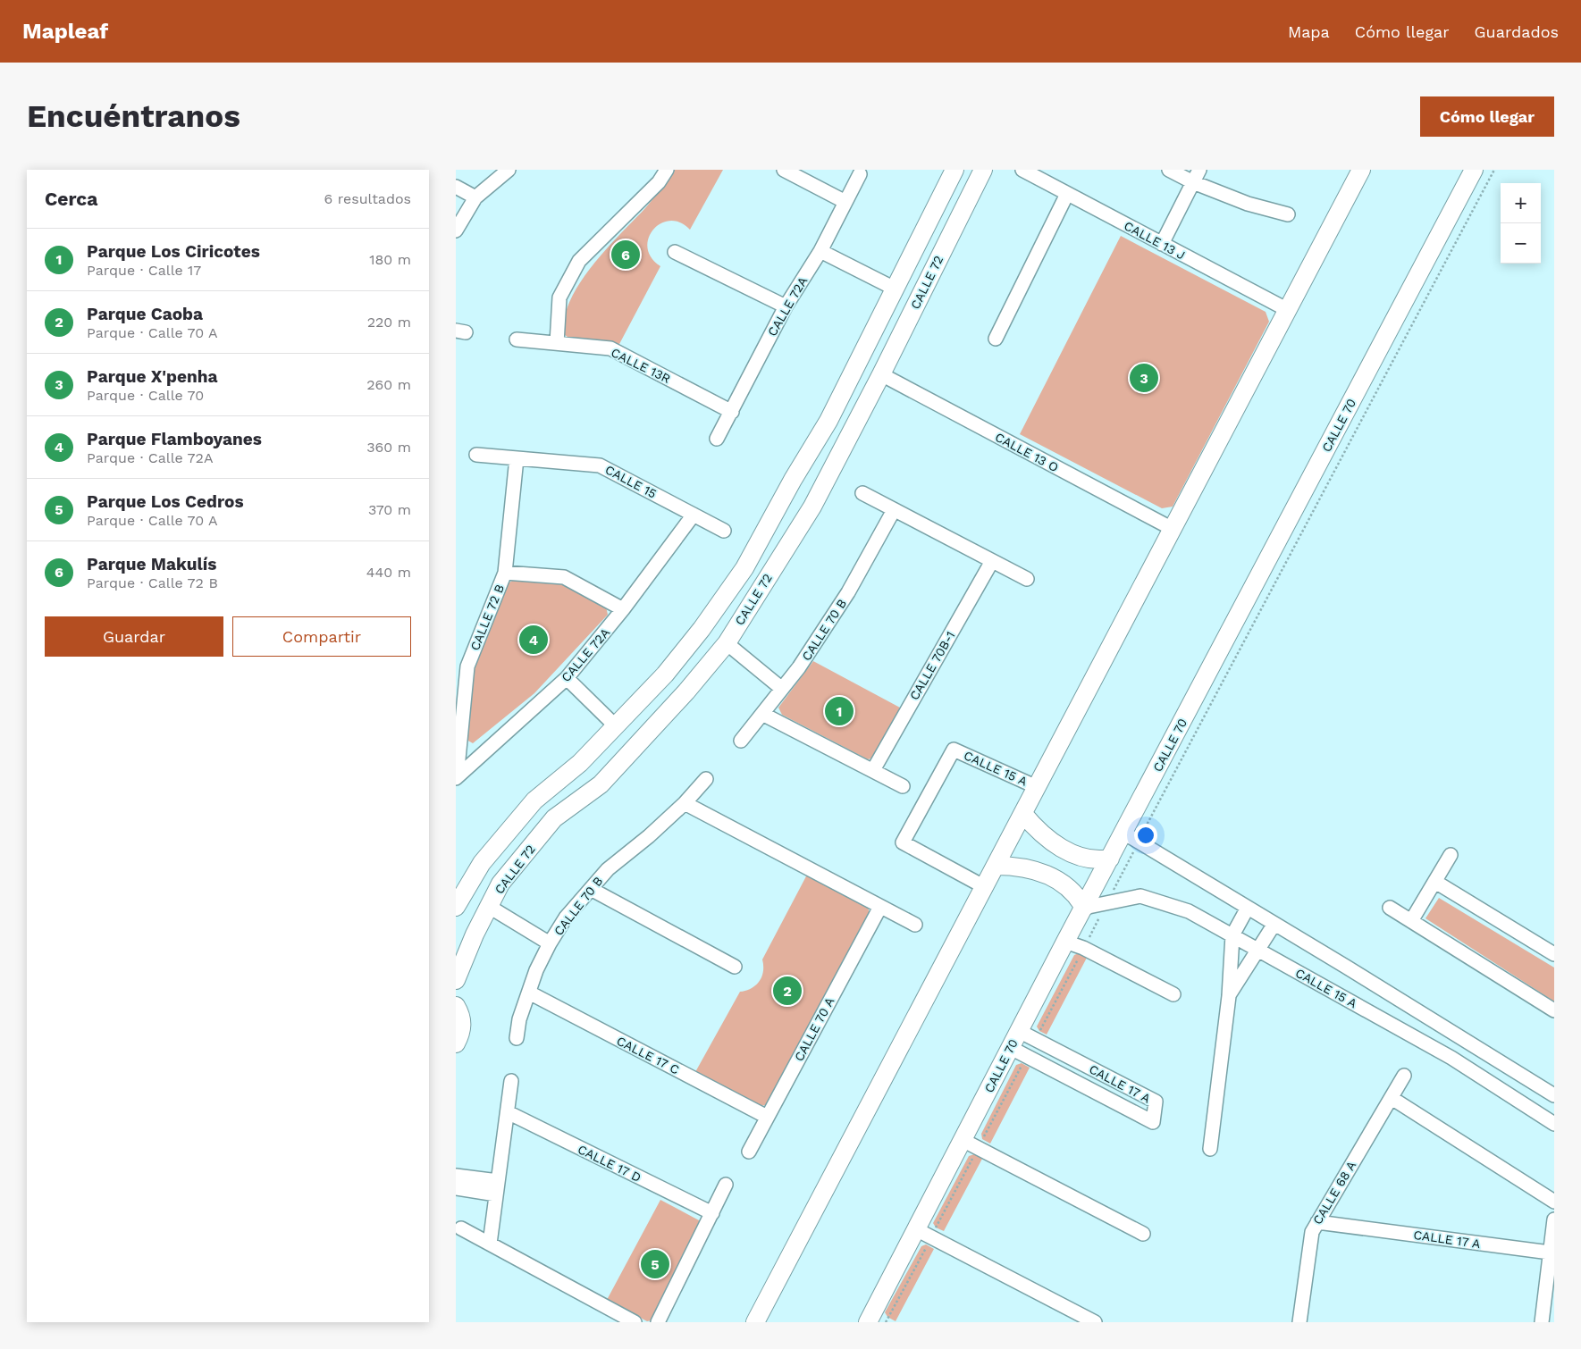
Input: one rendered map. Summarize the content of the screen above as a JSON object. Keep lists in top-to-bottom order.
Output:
{
  "streets": {
    "main road": ["CALLE 72", "CALLE 70"],
    "street": [
      "CALLE 13 J",
      "CALLE 72A",
      "CALLE 13R",
      "CALLE 13 O",
      "CALLE 15",
      "CALLE 72 B",
      "CALLE 70 B",
      "CALLE 70B-1",
      "CALLE 15 A",
      "CALLE 70 A",
      "CALLE 17 C",
      "CALLE 17 A",
      "CALLE 17 D",
      "CALLE 68 A"
    ]
  },
  "crossings": [
    ["CALLE 72", "CALLE 13 O"],
    ["CALLE 72A", "CALLE 13R"],
    ["CALLE 72A", "CALLE 15"],
    ["CALLE 72A", "CALLE 72 B"],
    ["CALLE 70", "CALLE 15 A"],
    ["CALLE 70", "CALLE 17 A"],
    ["CALLE 15", "CALLE 72 B"],
    ["CALLE 70 B", "CALLE 17 C"],
    ["CALLE 70 A", "CALLE 17 C"],
    ["CALLE 17 A", "CALLE 68 A"]
  ],
  "page": {
    "header": "Mapleaf",
    "nav": ["Mapa", "Cómo llegar", "Guardados"],
    "buttons": [
      "Cómo llegar",
      ["Guardar", "Compartir"]
    ],
    "title": "Encuéntranos",
    "heading": ["Cerca", "6 resultados"],
    "map_buttons": ["+", "−"],
    "list": [
      {
        "mark": "1",
        "name": "Parque Los Ciricotes",
        "note": "Parque · Calle 17",
        "value": "180 m"
      },
      {
        "mark": "2",
        "name": "Parque Caoba",
        "note": "Parque · Calle 70 A",
        "value": "220 m"
      },
      {
        "mark": "3",
        "name": "Parque X'penha",
        "note": "Parque · Calle 70",
        "value": "260 m"
      },
      {
        "mark": "4",
        "name": "Parque Flamboyanes",
        "note": "Parque · Calle 72A",
        "value": "360 m"
      },
      {
        "mark": "5",
        "name": "Parque Los Cedros",
        "note": "Parque · Calle 70 A",
        "value": "370 m"
      },
      {
        "mark": "6",
        "name": "Parque Makulís",
        "note": "Parque · Calle 72 B",
        "value": "440 m"
      }
    ],
    "pins": [
      "6",
      "3",
      "4",
      "1",
      "2",
      "5"
    ]
  }
}
